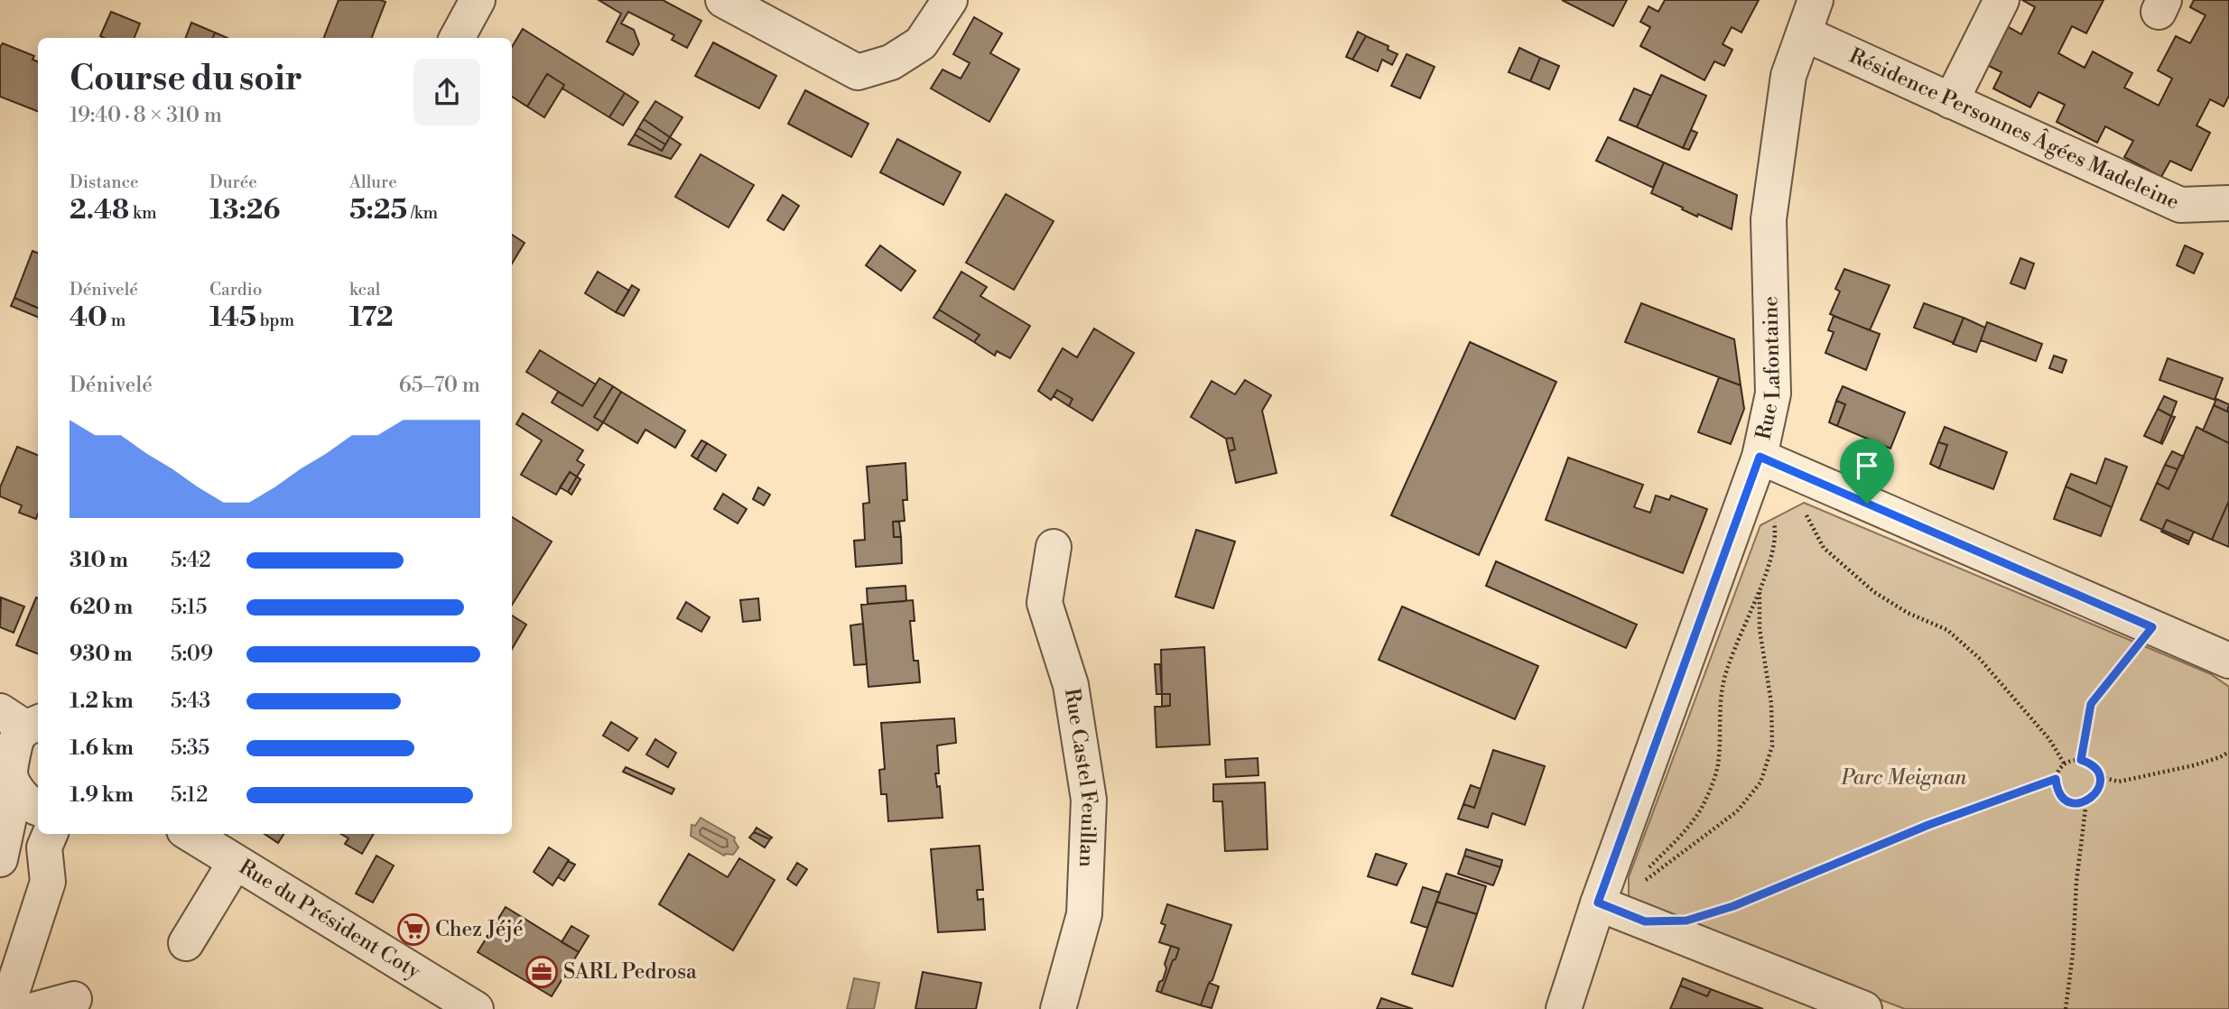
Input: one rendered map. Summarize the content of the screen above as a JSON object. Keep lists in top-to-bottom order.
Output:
{
  "streets": {
    "street": [
      "Résidence Personnes Âgées Madeleine",
      "Rue Lafontaine",
      "Rue Castel Feuillan",
      "Rue du Président Coty"
    ]
  },
  "crossings": [
    ["Résidence Personnes Âgées Madeleine", "Rue Lafontaine"]
  ],
  "parks": ["Parc Meignan"],
  "places": {
    "supermarket": ["Chez Jéjé"],
    "office": ["SARL Pedrosa"]
  },
  "page": {
    "heading": ["Course du soir", "19:40 · 8 × 310 m"],
    "stats": [
      ["Distance", "2.48 km"],
      ["Durée", "13:26"],
      ["Allure", "5:25 /km"],
      ["Dénivelé", "40 m"],
      ["Cardio", "145 bpm"],
      ["kcal", "172"]
    ],
    "chart": ["Dénivelé", "65–70 m"],
    "list": [
      {
        "name": "310 m",
        "note": "5:42"
      },
      {
        "name": "620 m",
        "note": "5:15"
      },
      {
        "name": "930 m",
        "note": "5:09"
      },
      {
        "name": "1.2 km",
        "note": "5:43"
      },
      {
        "name": "1.6 km",
        "note": "5:35"
      },
      {
        "name": "1.9 km",
        "note": "5:12"
      }
    ]
  }
}
